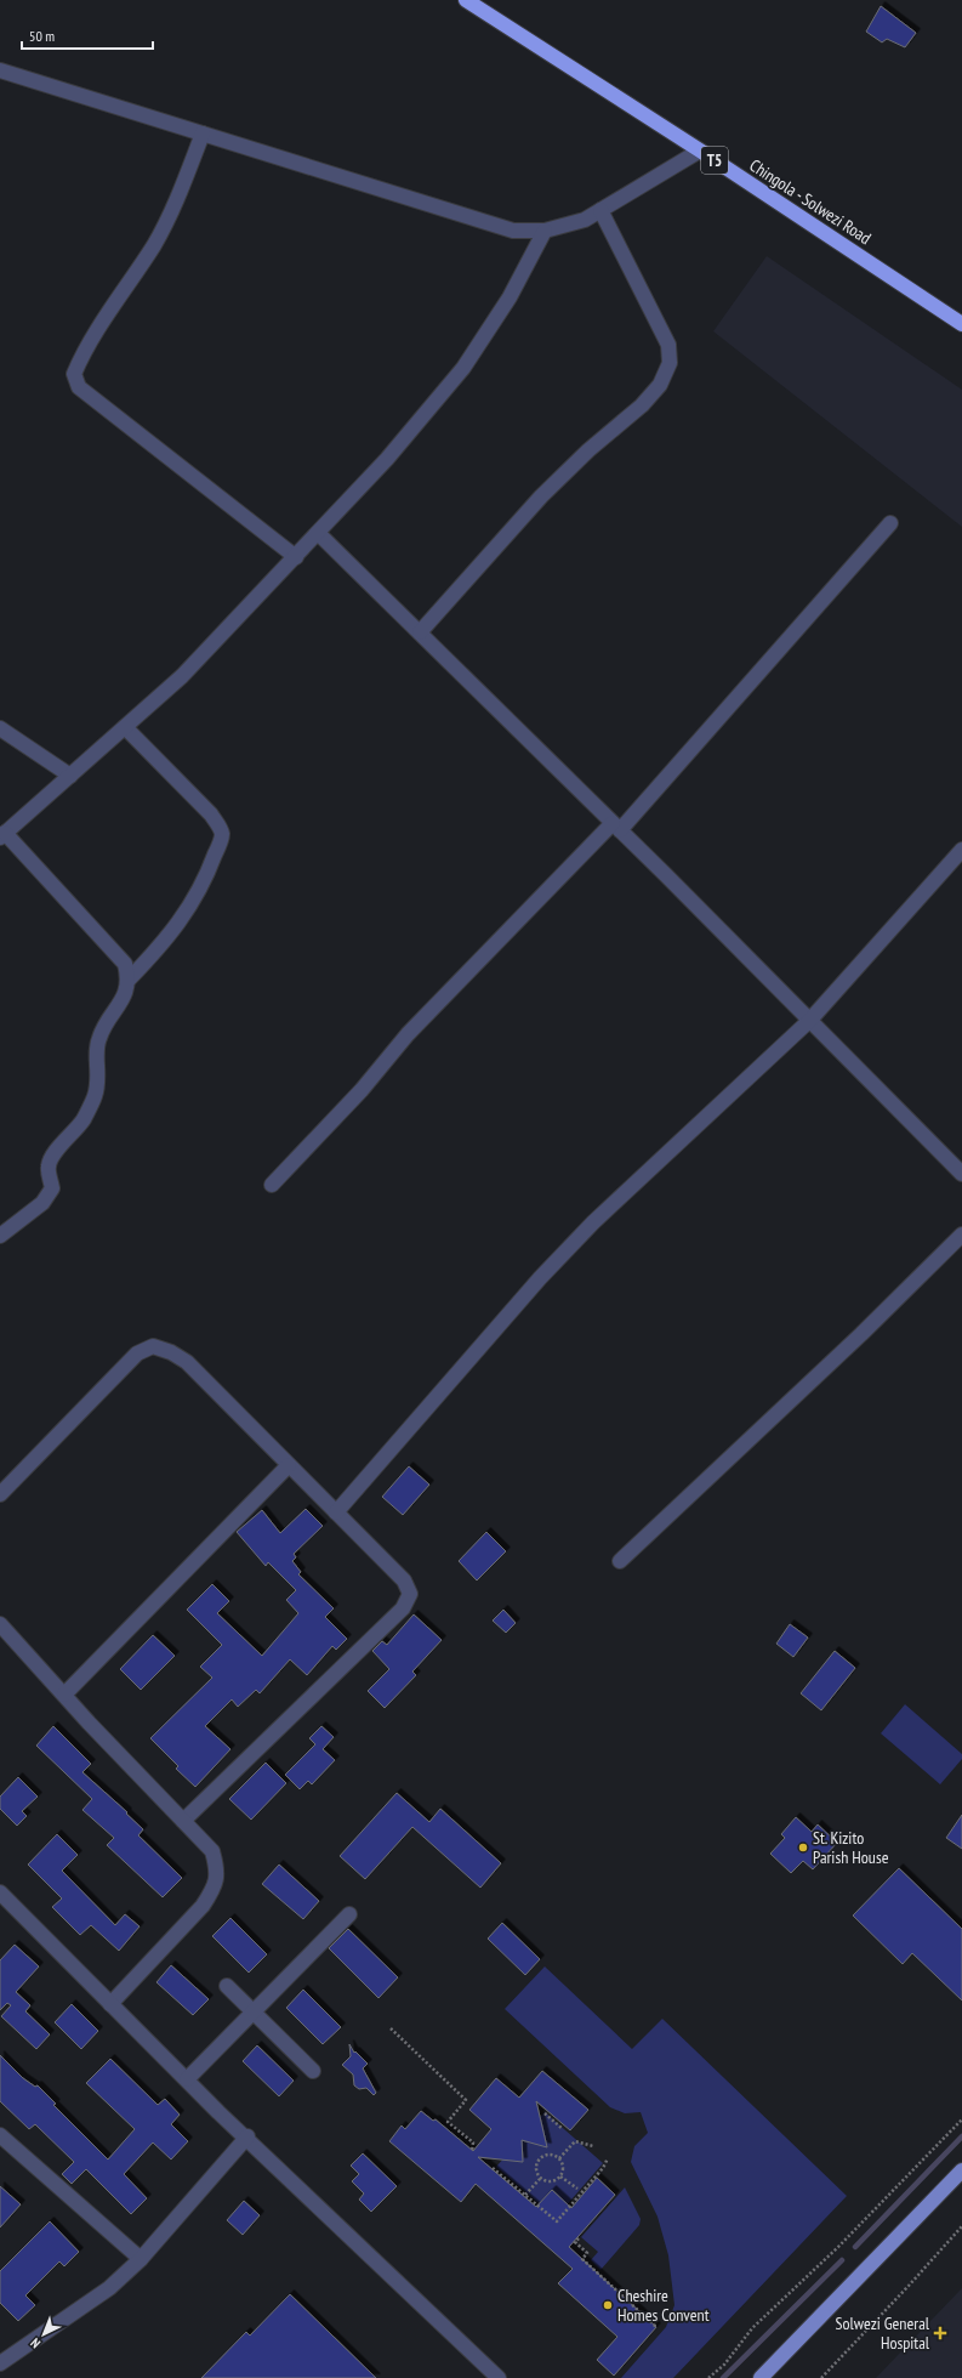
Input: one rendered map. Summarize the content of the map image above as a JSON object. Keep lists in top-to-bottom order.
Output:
{
  "streets": {
    "highway": ["T5", "Chingola - Solwezi Road"]
  },
  "places": {
    "other": ["St. Kizito Parish House", "Cheshire Homes Convent"],
    "health": ["Solwezi General Hospital"]
  },
  "scale_bar": "50 m",
  "north": "bottom left"
}
